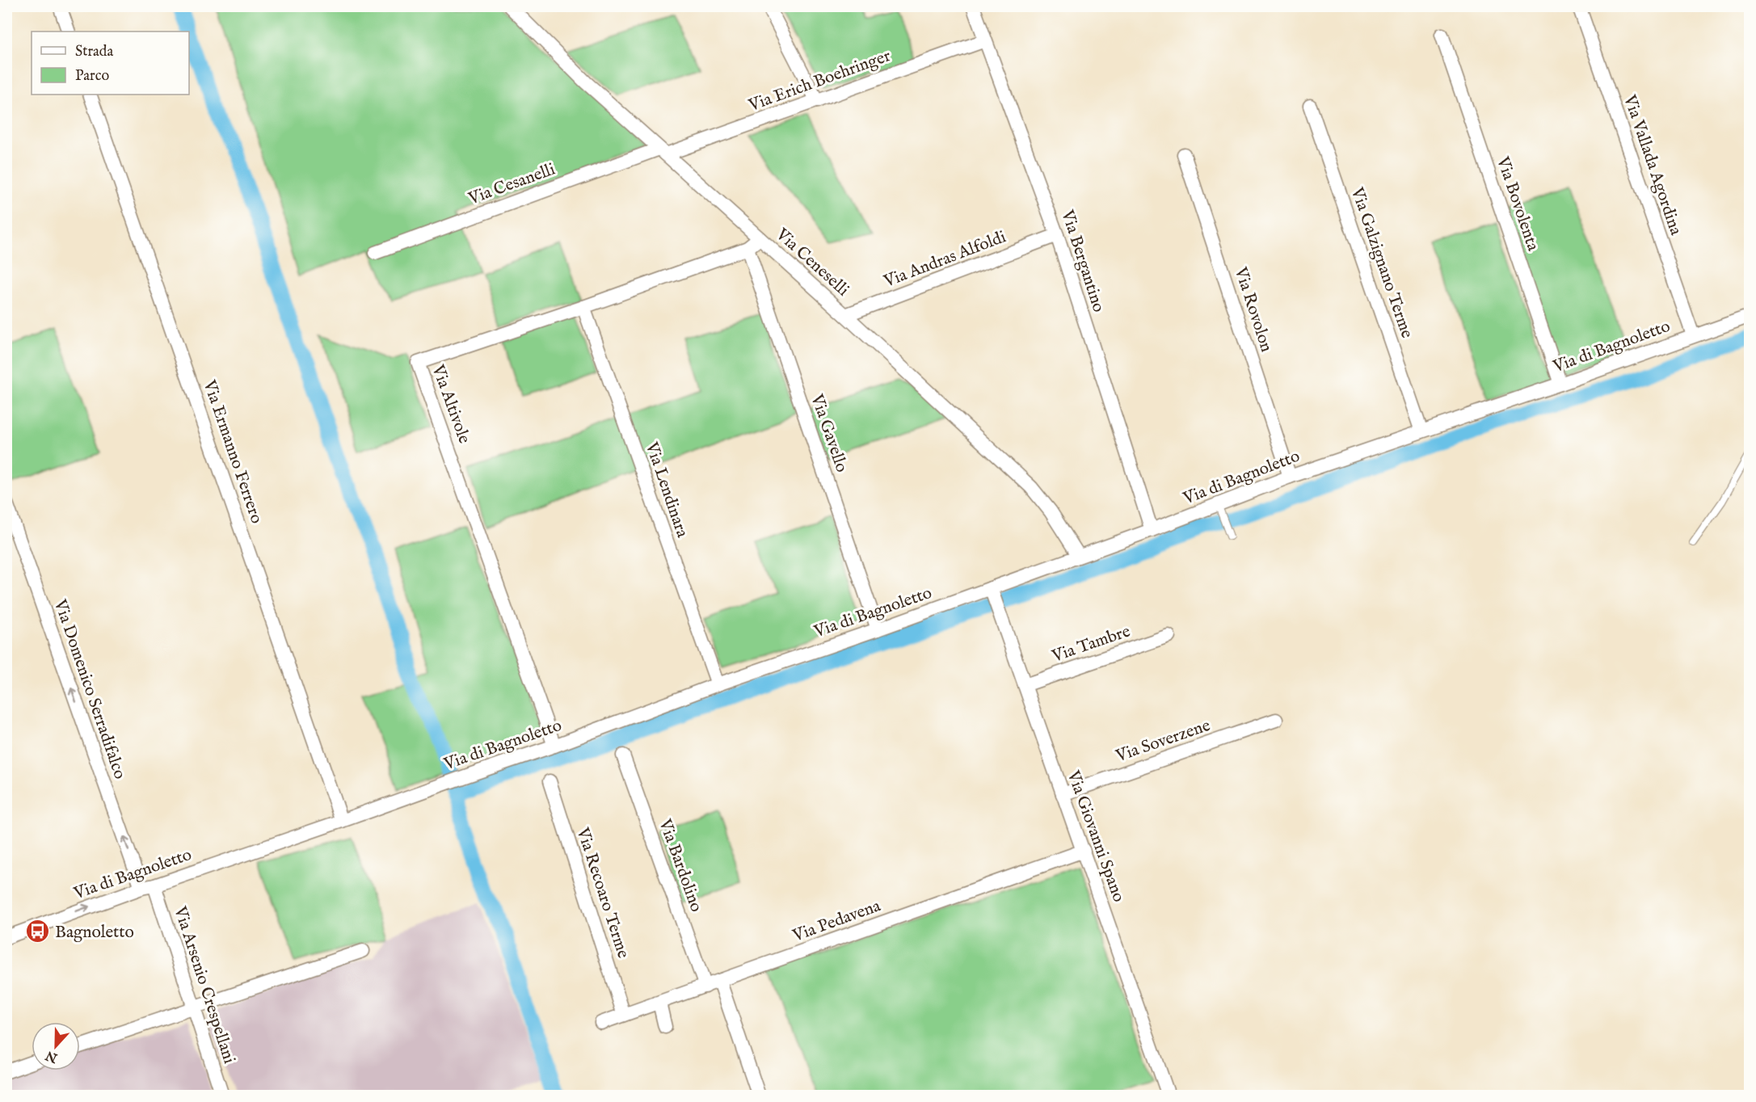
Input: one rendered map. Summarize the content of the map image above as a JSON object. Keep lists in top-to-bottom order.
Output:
{
  "streets": {
    "street": [
      "Via Erich Boehringer",
      "Via Vallada Agordina",
      "Via Cesanelli",
      "Via Bovolenta",
      "Via Andras Alfoldi",
      "Via Bergantino",
      "Via Ceneselli",
      "Via Galzignano Terme",
      "Via Rovolon",
      "Via di Bagnoletto",
      "Via Altivole",
      "Via Gavello",
      "Via Ermanno Ferrero",
      "Via Lendinara",
      "Via Tambre",
      "Via Domenico Serradifalco",
      "Via Soverzene",
      "Via Giovanni Spano",
      "Via Bardolino",
      "Via Recoaro Terme",
      "Via Pedavena",
      "Via Arsenio Crespellani"
    ]
  },
  "crossings": [
    ["Via Erich Boehringer", "Via Cesanelli"],
    ["Via Erich Boehringer", "Via Bergantino"],
    ["Via Erich Boehringer", "Via Ceneselli"],
    ["Via Vallada Agordina", "Via di Bagnoletto"],
    ["Via Cesanelli", "Via Ceneselli"],
    ["Via Bovolenta", "Via di Bagnoletto"],
    ["Via Andras Alfoldi", "Via Bergantino"],
    ["Via Andras Alfoldi", "Via Ceneselli"],
    ["Via Bergantino", "Via di Bagnoletto"],
    ["Via Ceneselli", "Via di Bagnoletto"],
    ["Via Ceneselli", "Via Altivole"],
    ["Via Galzignano Terme", "Via di Bagnoletto"],
    ["Via Rovolon", "Via di Bagnoletto"],
    ["Via di Bagnoletto", "Via Altivole"],
    ["Via di Bagnoletto", "Via Gavello"],
    ["Via di Bagnoletto", "Via Ermanno Ferrero"],
    ["Via di Bagnoletto", "Via Lendinara"],
    ["Via di Bagnoletto", "Via Domenico Serradifalco"],
    ["Via di Bagnoletto", "Via Giovanni Spano"],
    ["Via di Bagnoletto", "Via Arsenio Crespellani"],
    ["Via Altivole", "Via Gavello"],
    ["Via Altivole", "Via Lendinara"],
    ["Via Tambre", "Via Giovanni Spano"],
    ["Via Domenico Serradifalco", "Via Arsenio Crespellani"],
    ["Via Soverzene", "Via Giovanni Spano"],
    ["Via Giovanni Spano", "Via Pedavena"],
    ["Via Bardolino", "Via Pedavena"],
    ["Via Recoaro Terme", "Via Pedavena"]
  ],
  "one_way": ["Via Domenico Serradifalco"],
  "places": {
    "bus stop": ["Bagnoletto"]
  },
  "legend": ["Strada", "Parco"],
  "north": "bottom"
}
